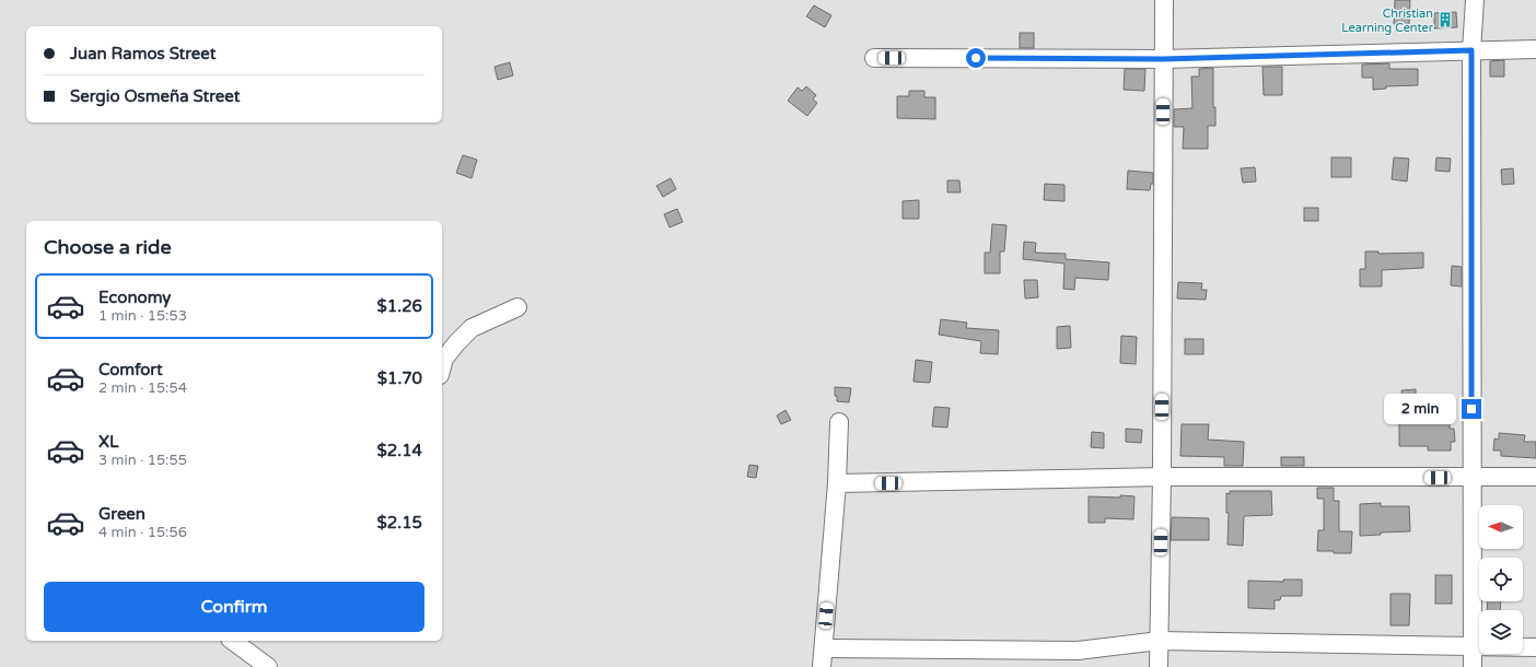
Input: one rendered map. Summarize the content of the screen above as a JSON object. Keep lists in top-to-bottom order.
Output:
{
  "places": {
    "building": ["Christian Learning Center"]
  },
  "north": "left",
  "page": {
    "banner": ["Juan Ramos Street", "Sergio Osmeña Street"],
    "heading": "Choose a ride",
    "list": [
      {
        "name": "Economy",
        "note": "1 min · 15:53",
        "value": "$1.26"
      },
      {
        "name": "Comfort",
        "note": "2 min · 15:54",
        "value": "$1.70"
      },
      {
        "name": "XL",
        "note": "3 min · 15:55",
        "value": "$2.14"
      },
      {
        "name": "Green",
        "note": "4 min · 15:56",
        "value": "$2.15"
      }
    ],
    "bubble": "2 min",
    "buttons": "Confirm"
  }
}
